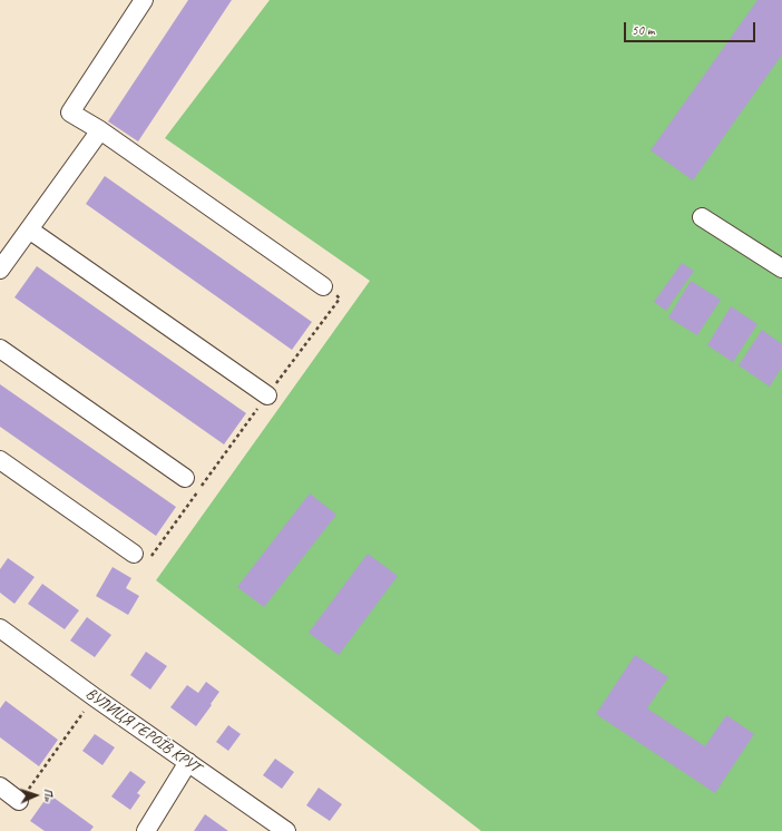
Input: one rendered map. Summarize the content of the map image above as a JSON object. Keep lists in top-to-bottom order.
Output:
{
  "streets": {
    "street": ["ВУЛИЦЯ ГЕРОЇВ КРУТ"]
  },
  "scale_bar": "50 m",
  "north": "right"
}
